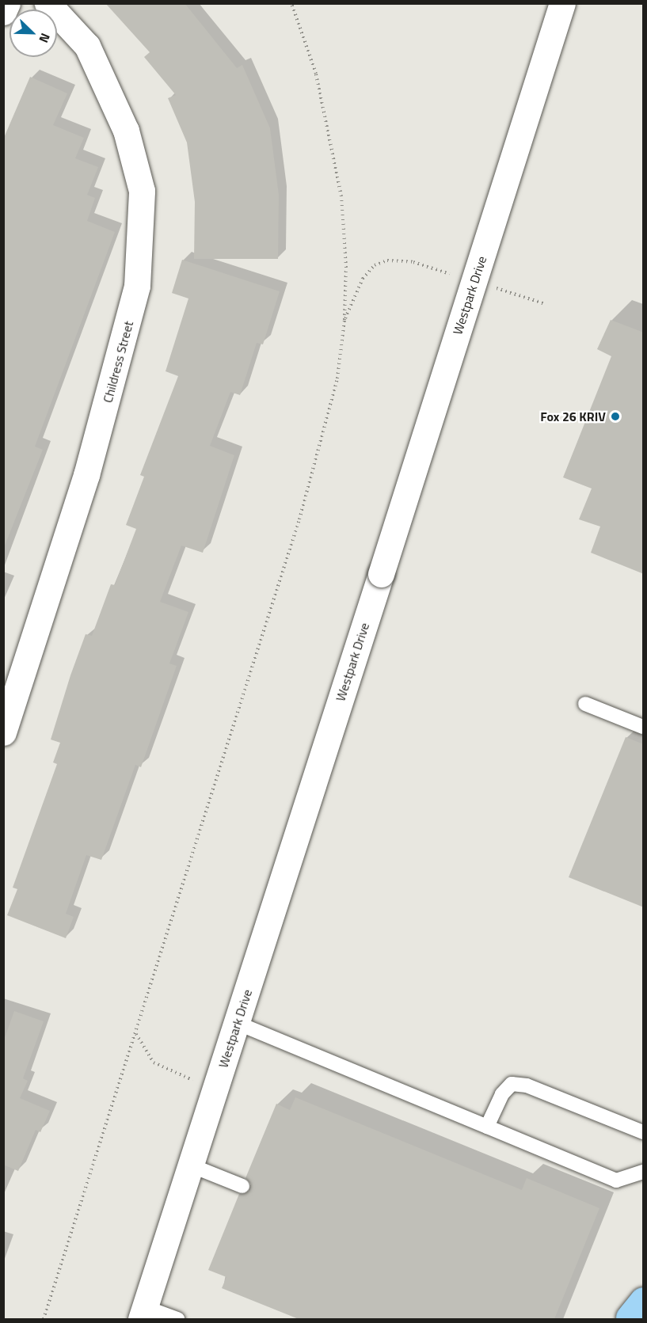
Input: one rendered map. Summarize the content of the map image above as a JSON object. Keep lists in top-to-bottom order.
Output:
{
  "streets": {
    "main road": ["Westpark Drive", "Childress Street"]
  },
  "places": ["Fox 26 KRIV"],
  "north": "bottom right"
}
